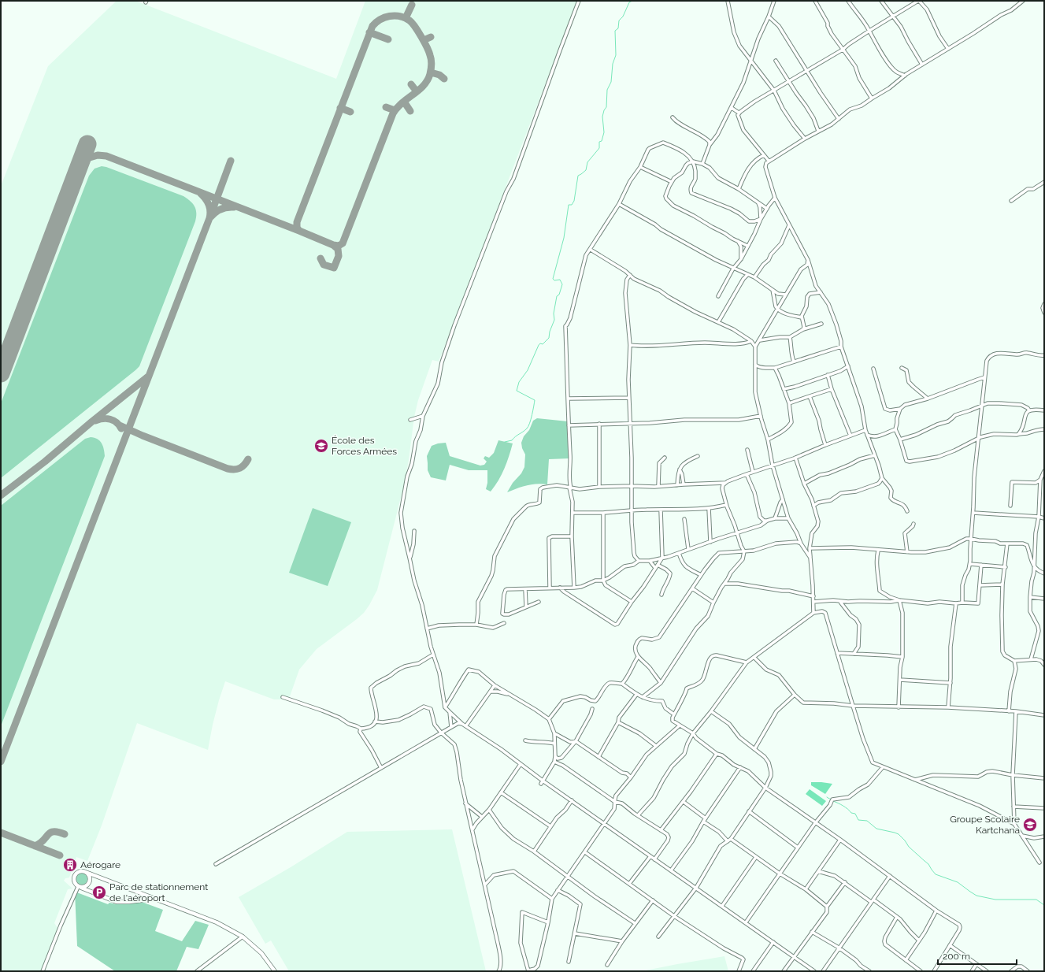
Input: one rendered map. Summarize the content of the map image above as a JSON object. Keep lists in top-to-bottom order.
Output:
{
  "places": {
    "school or university": ["École des Forces Armées", "Groupe Scolaire Kartchana"],
    "building": ["Aérogare"],
    "parking": ["Parc de stationnement de l'aéroport"]
  },
  "scale_bar": "200 m"
}
